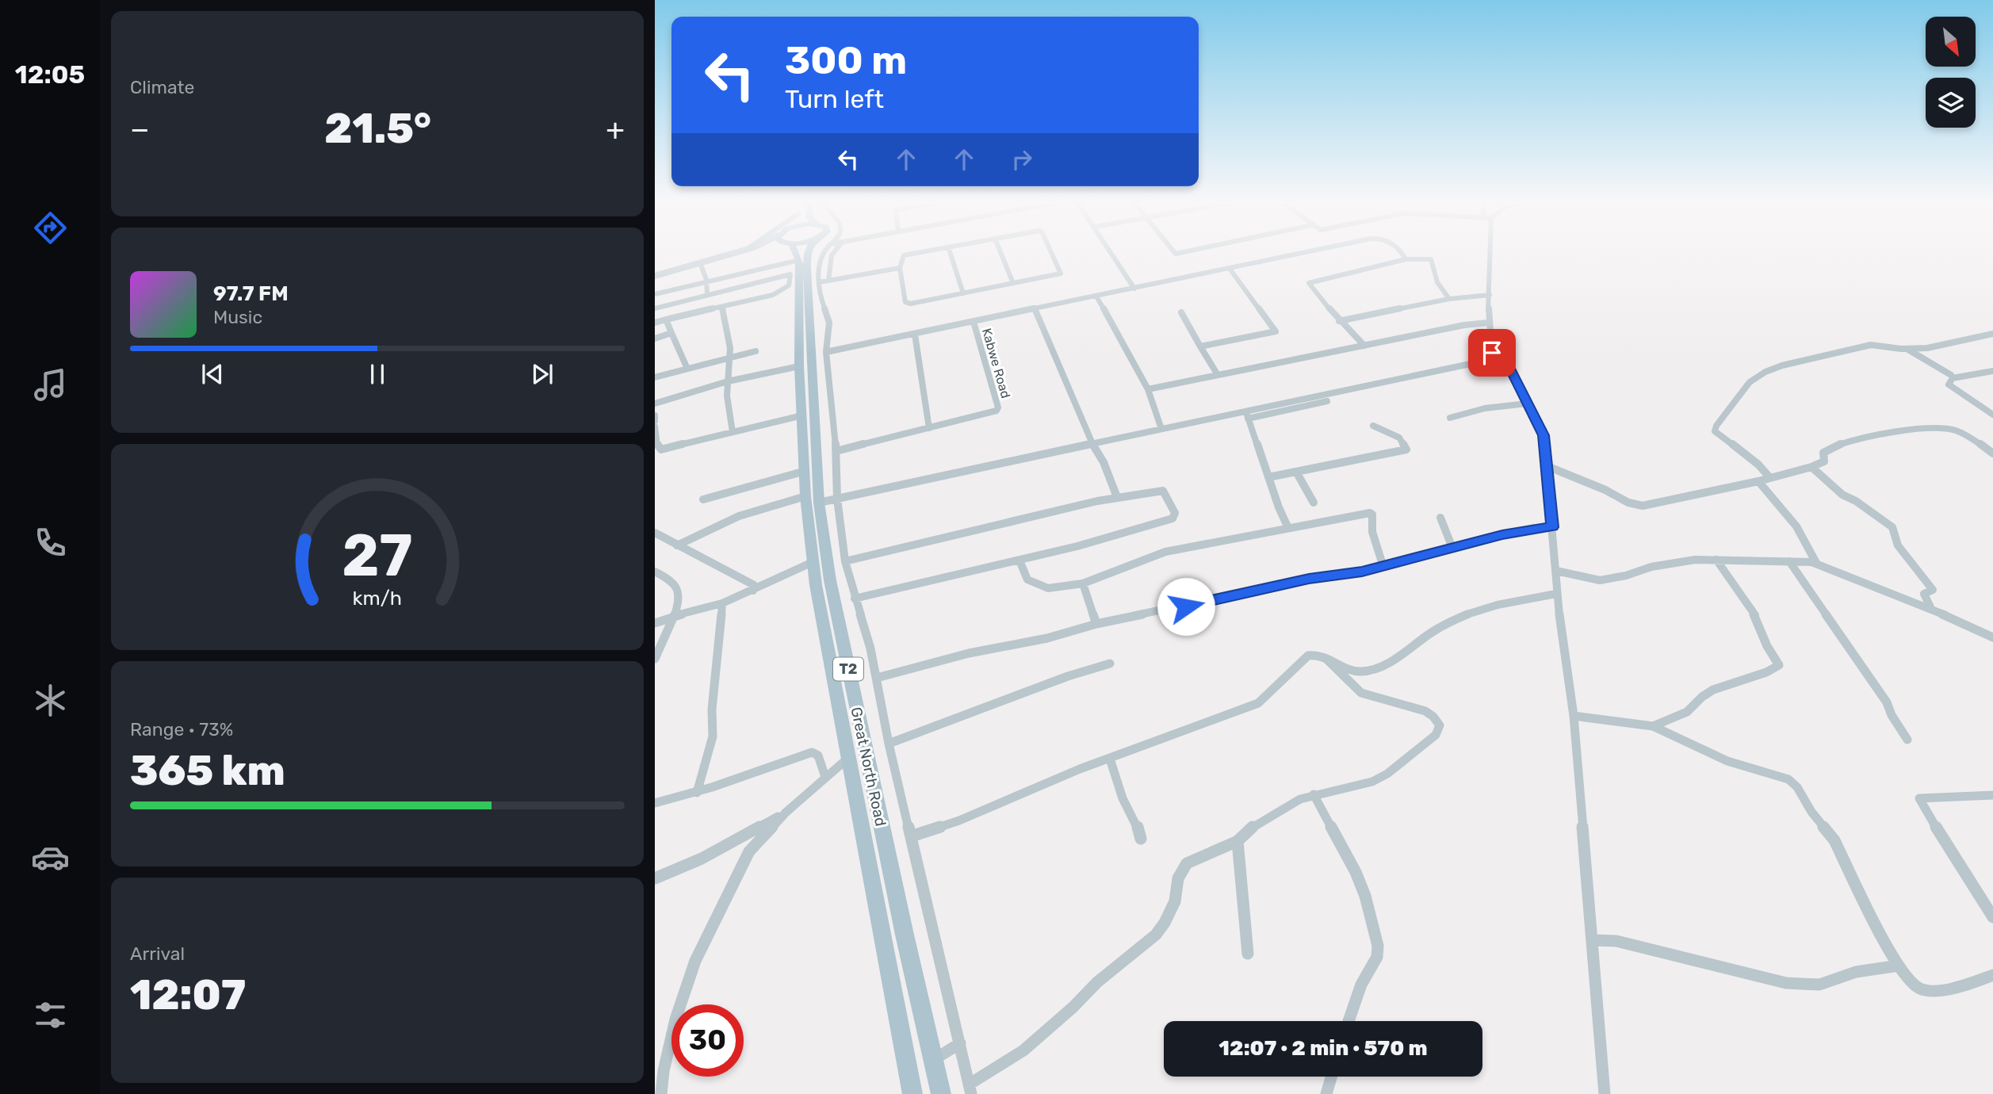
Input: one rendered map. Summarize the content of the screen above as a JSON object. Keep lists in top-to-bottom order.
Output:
{
  "streets": {
    "main road": ["T2", "Great North Road"],
    "street": ["Kabwe Road"]
  },
  "north": "bottom right",
  "page": {
    "tabs": "12:05",
    "tile": [
      "Climate",
      ["Range · 73%", "365 km"],
      ["Arrival", "12:07"]
    ],
    "turn": ["300 m", "Turn left"],
    "heat": ["−", "21.5°", "+"],
    "song": ["97.7 FM", "Music"],
    "limit": "30",
    "trip": "12:07 · 2 min · 570 m",
    "gauge": ["27", "km/h"]
  }
}
